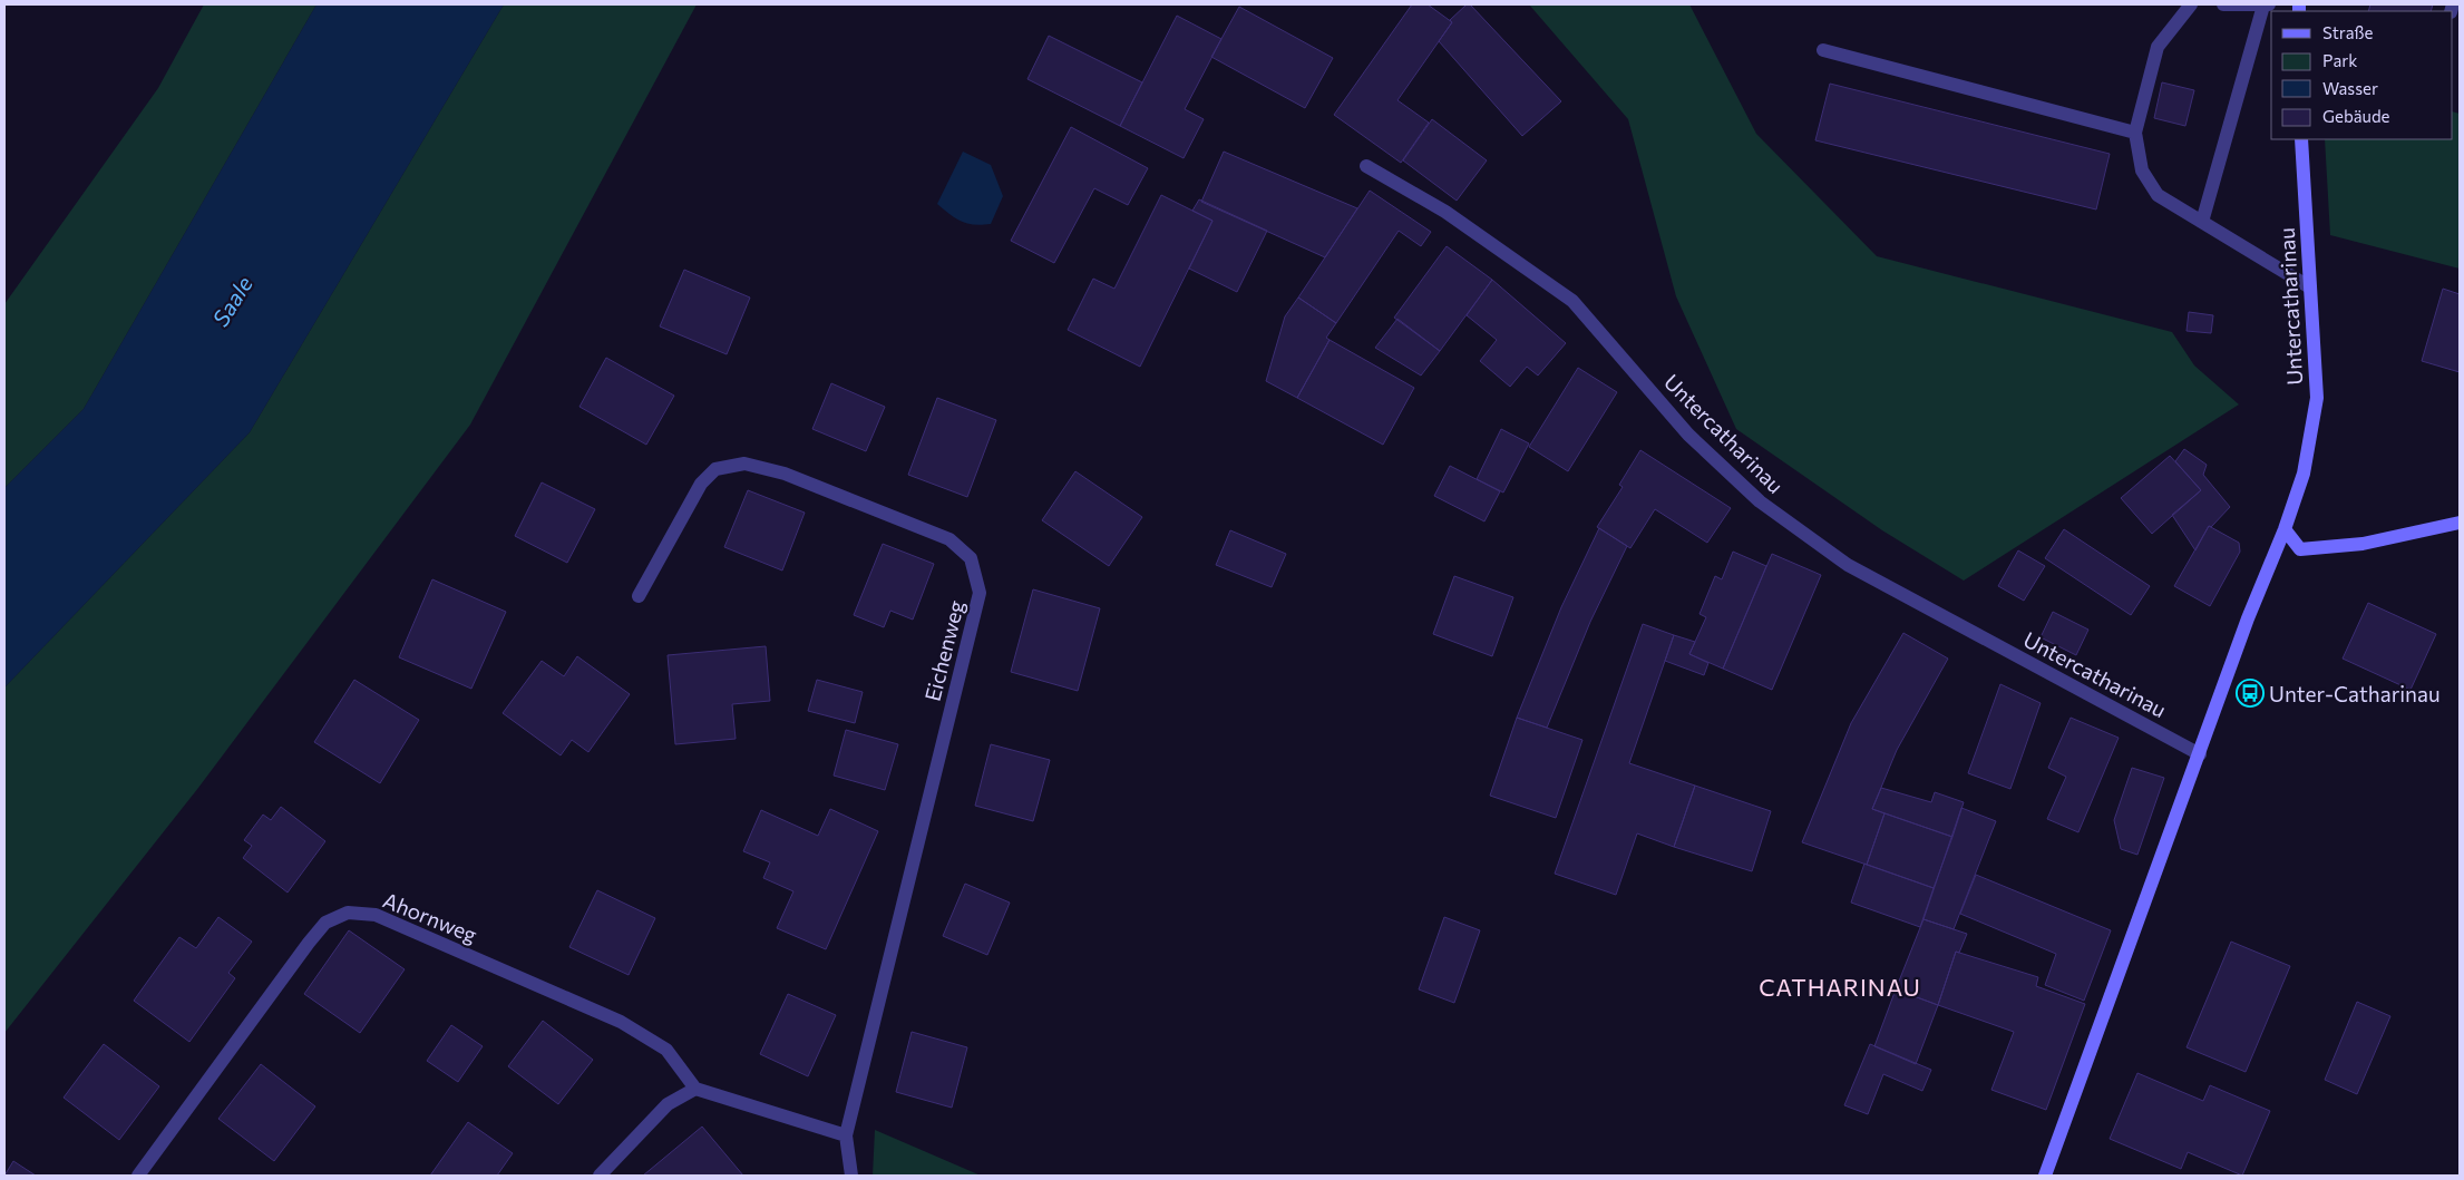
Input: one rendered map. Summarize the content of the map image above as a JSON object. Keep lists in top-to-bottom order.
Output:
{
  "streets": {
    "main road": ["Untercatharinau"],
    "street": ["Eichenweg", "Ahornweg"]
  },
  "districts": ["CATHARINAU"],
  "water": ["Saale"],
  "places": {
    "bus stop": ["Unter-Catharinau"]
  },
  "legend": [
    "Straße",
    "Park",
    "Wasser",
    "Gebäude"
  ]
}
